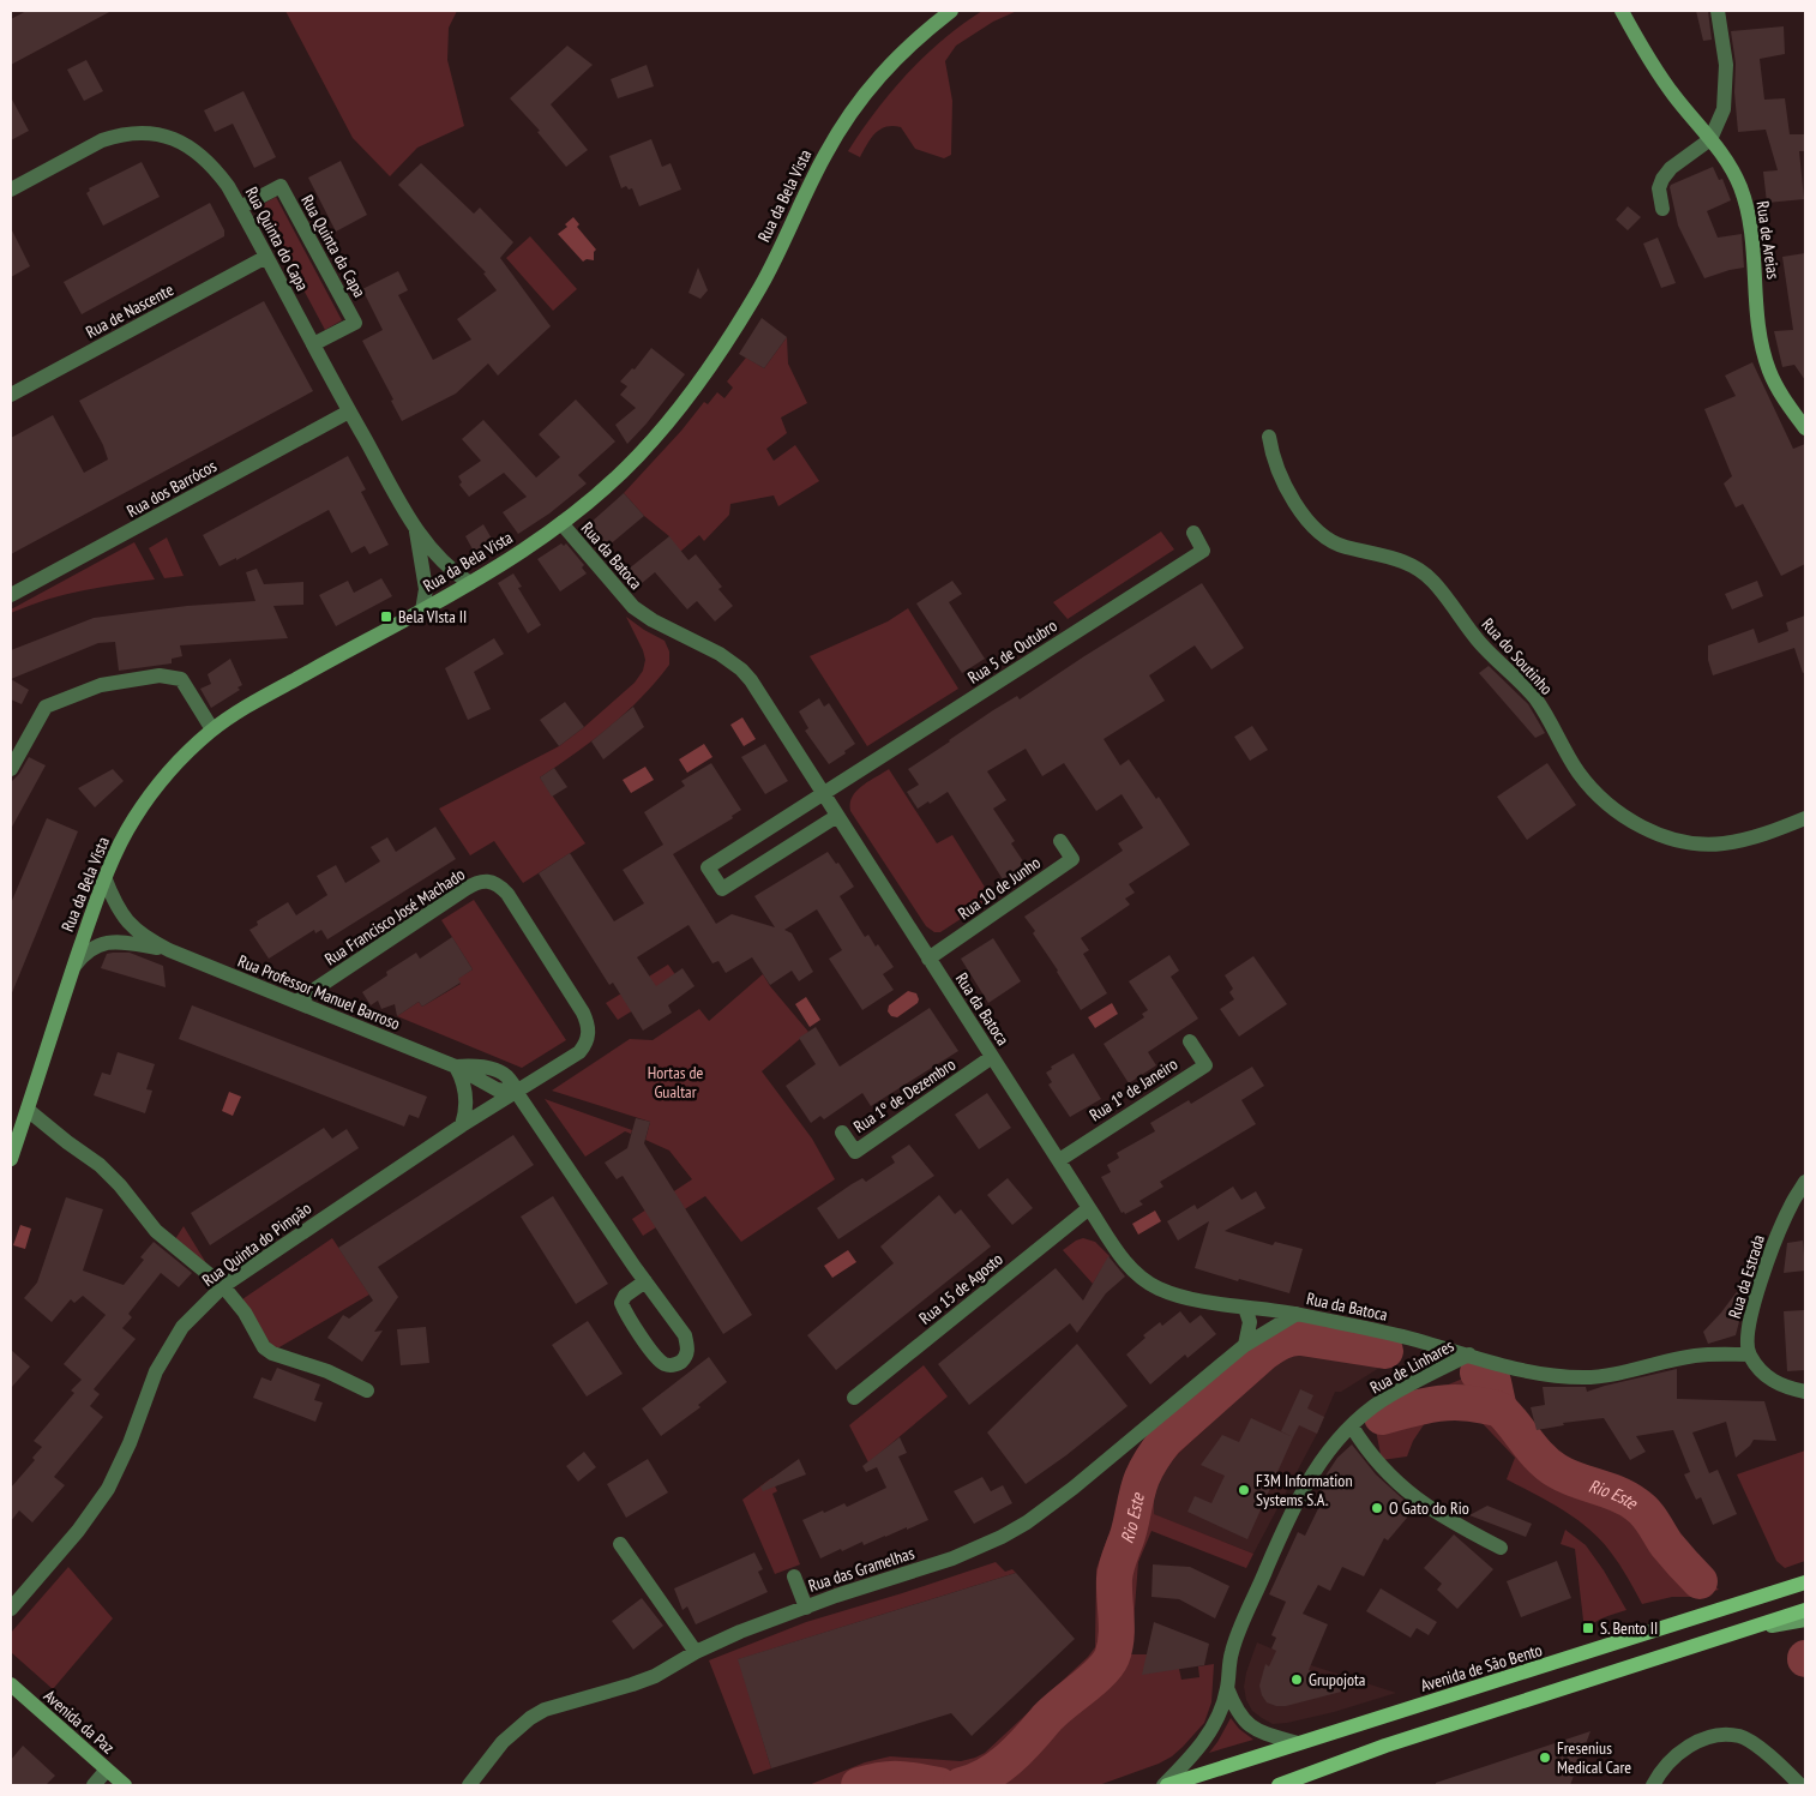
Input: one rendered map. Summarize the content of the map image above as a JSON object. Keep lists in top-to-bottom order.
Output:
{
  "streets": {
    "main road": [
      "Rua da Bela Vista",
      "Rua de Areias",
      "Avenida de São Bento",
      "Avenida da Paz"
    ],
    "street": [
      "Rua Quinta do Capa",
      "Rua Quinta da Capa",
      "Rua de Nascente",
      "Rua dos Barrócos",
      "Rua da Batoca",
      "Rua 5 de Outubro",
      "Rua do Soutinho",
      "Rua 10 de Junho",
      "Rua Francisco José Machado",
      "Rua Professor Manuel Barroso",
      "Rua 1º de Janeiro",
      "Rua 1º de Dezembro",
      "Rua Quinta do Pimpão",
      "Rua da Estrada",
      "Rua 15 de Agosto",
      "Rua de Linhares",
      "Rua das Gramelhas"
    ]
  },
  "crossings": [
    ["Rua da Bela Vista", "Rua da Batoca"],
    ["Rua Quinta do Capa", "Rua Quinta da Capa"],
    ["Rua Quinta do Capa", "Rua de Nascente"],
    ["Rua Quinta do Capa", "Rua dos Barrócos"],
    ["Rua da Batoca", "Rua 5 de Outubro"],
    ["Rua da Batoca", "Rua 10 de Junho"],
    ["Rua da Batoca", "Rua 1º de Janeiro"],
    ["Rua da Batoca", "Rua 1º de Dezembro"],
    ["Rua da Batoca", "Rua 15 de Agosto"],
    ["Rua da Batoca", "Rua de Linhares"],
    ["Rua da Batoca", "Rua das Gramelhas"],
    ["Rua Francisco José Machado", "Rua Professor Manuel Barroso"],
    ["Rua Francisco José Machado", "Rua Quinta do Pimpão"],
    ["Rua Professor Manuel Barroso", "Rua Quinta do Pimpão"],
    ["Rua da Estrada", "Rua de Linhares"],
    ["Rua de Linhares", "Avenida de São Bento"]
  ],
  "water": ["Rio Este"],
  "parks": ["Hortas de Gualtar"],
  "places": {
    "transit": ["Bela VIsta II", "S. Bento II"],
    "other": [
      "F3M Information Systems S.A.",
      "O Gato do Rio",
      "Grupojota",
      "Fresenius Medical Care"
    ]
  }
}
